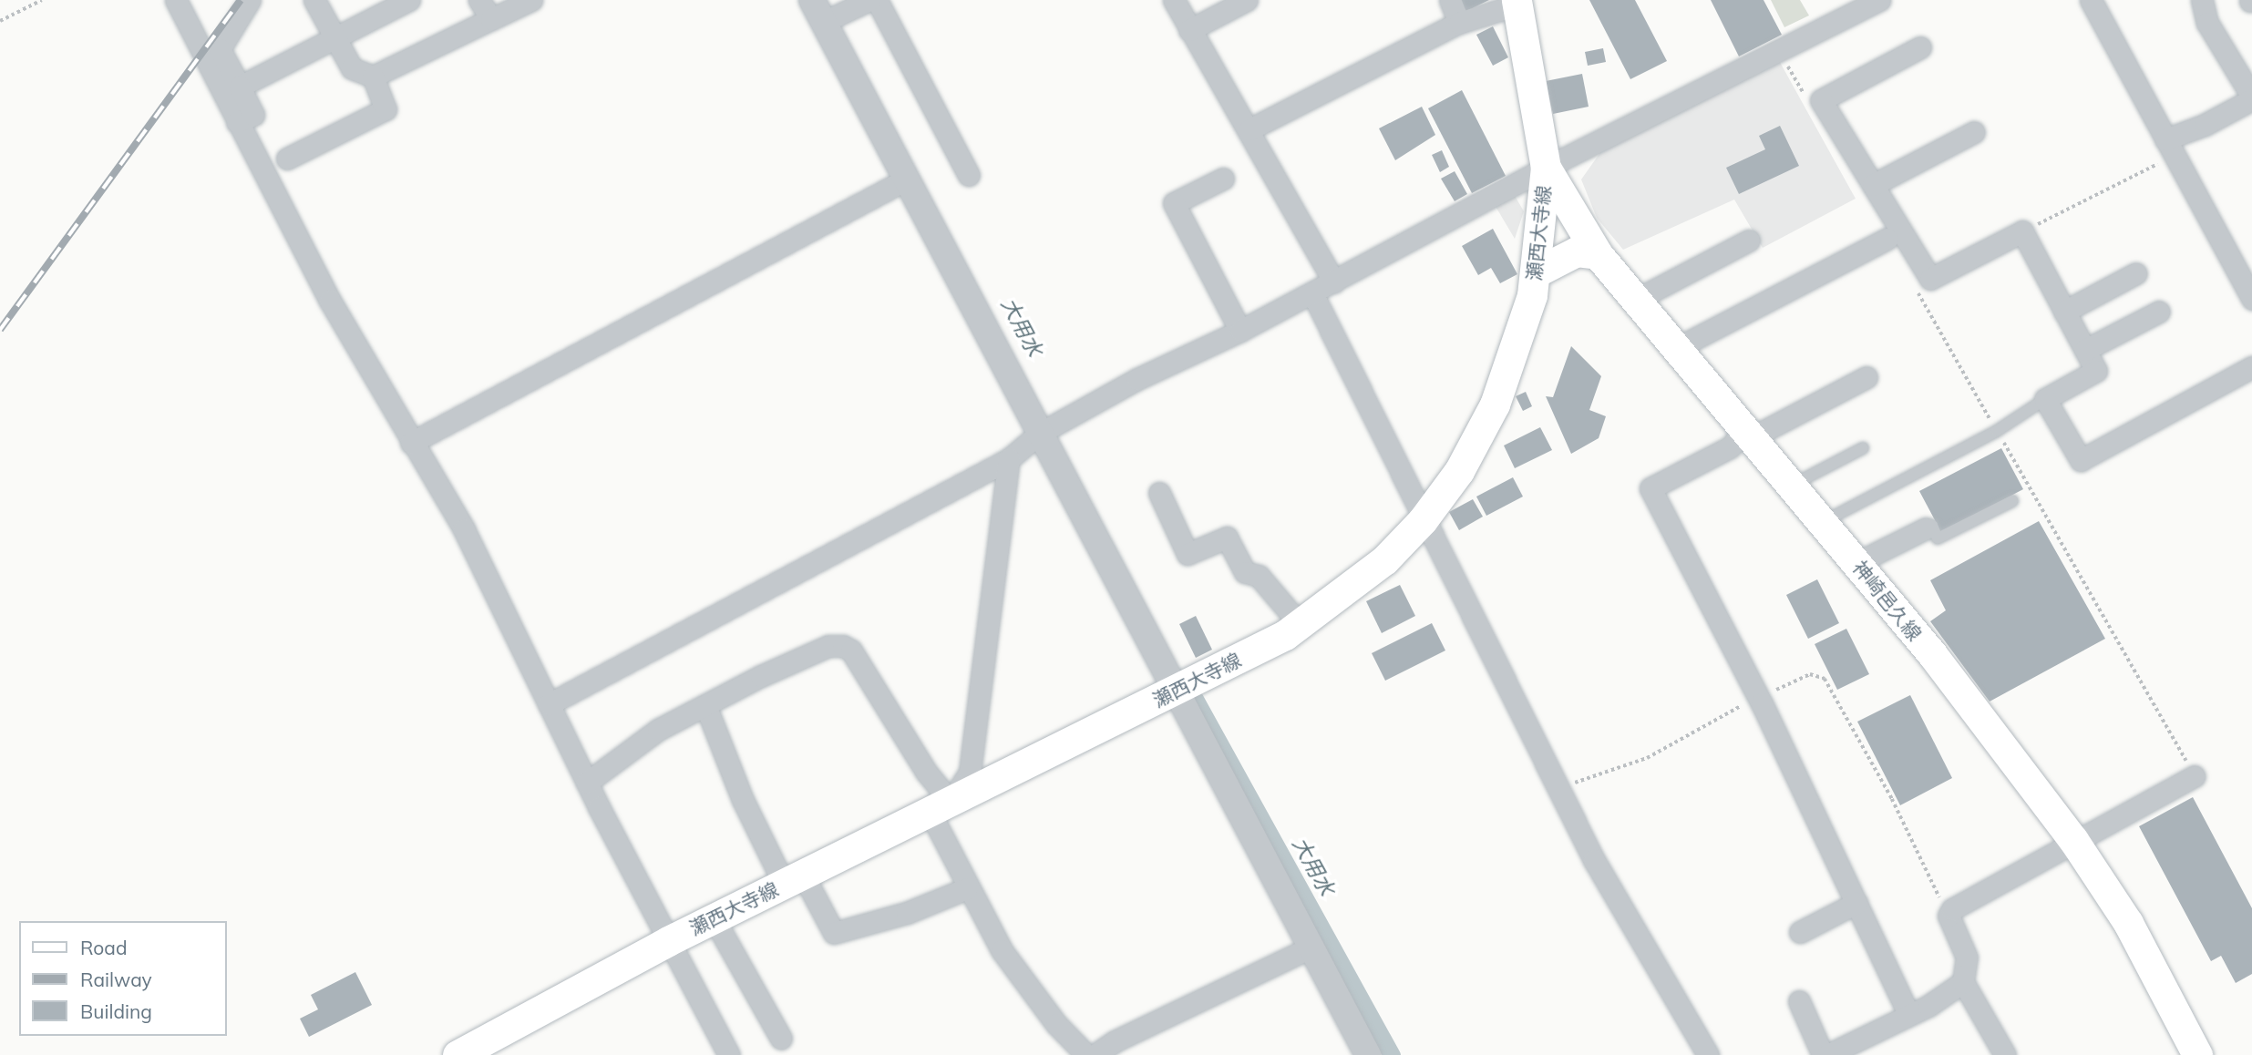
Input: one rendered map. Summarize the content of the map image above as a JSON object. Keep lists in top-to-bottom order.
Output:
{
  "streets": {
    "main road": ["瀬西大寺線", "神崎邑久線"]
  },
  "crossings": [
    ["瀬西大寺線", "神崎邑久線"]
  ],
  "water": ["大用水"],
  "legend": ["Road", "Railway", "Building"]
}
